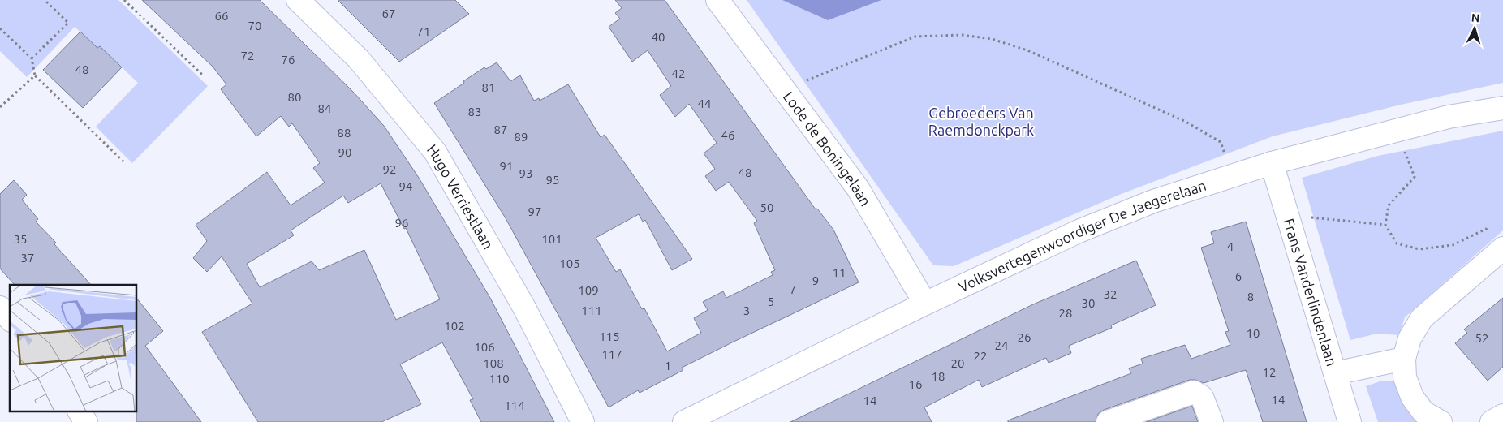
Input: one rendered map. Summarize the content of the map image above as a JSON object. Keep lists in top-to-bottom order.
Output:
{
  "streets": {
    "street": [
      "Lode de Boningelaan",
      "Hugo Verriestlaan",
      "Volksvertegenwoordiger De Jaegerelaan",
      "Frans Vanderlindenlaan"
    ]
  },
  "crossings": [
    ["Lode de Boningelaan", "Volksvertegenwoordiger De Jaegerelaan"],
    ["Volksvertegenwoordiger De Jaegerelaan", "Frans Vanderlindenlaan"]
  ],
  "parks": ["Gebroeders Van Raemdonckpark"],
  "house_numbers": [
    "67",
    "66",
    "70",
    "71",
    "40",
    "72",
    "76",
    "48",
    "42",
    "81",
    "80",
    "44",
    "84",
    "83",
    "87",
    "88",
    "46",
    "89",
    "90",
    "91",
    "92",
    "48",
    "93",
    "95",
    "94",
    "50",
    "97",
    "96",
    "35",
    "101",
    "4",
    "37",
    "105",
    "11",
    "6",
    "9",
    "7",
    "109",
    "32",
    "8",
    "5",
    "30",
    "111",
    "3",
    "28",
    "102",
    "10",
    "115",
    "26",
    "52",
    "24",
    "106",
    "117",
    "22",
    "108",
    "20",
    "1",
    "12",
    "18",
    "110",
    "16",
    "14",
    "14",
    "114"
  ],
  "north": "top"
}
